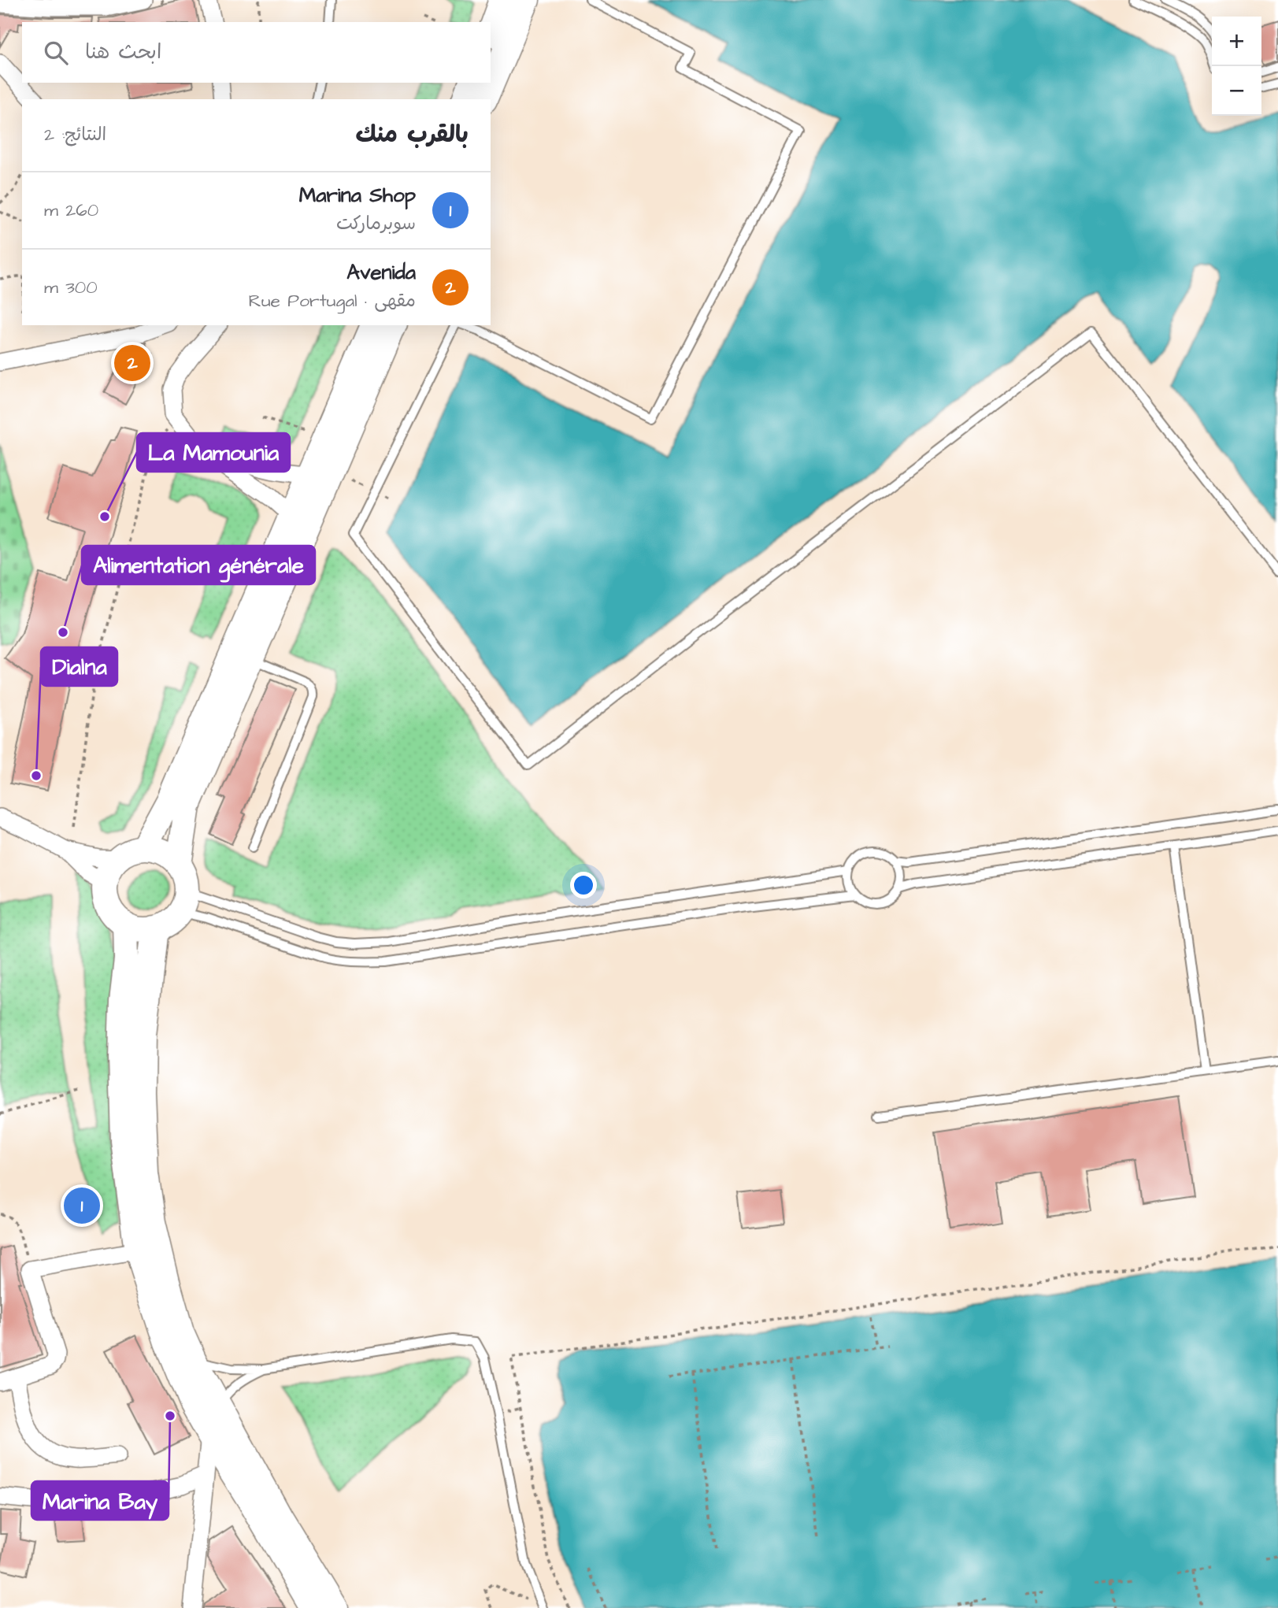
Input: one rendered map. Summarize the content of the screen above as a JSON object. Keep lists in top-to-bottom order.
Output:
{
  "places": [
    "La Mamounia",
    "Alimentation générale",
    "Dialna",
    "Marina Bay"
  ],
  "page": {
    "map_buttons": ["+", "−"],
    "search": "ابحث هنا",
    "heading": ["بالقرب منك", "النتائج: 2"],
    "list": [
      {
        "mark": "1",
        "name": "Marina Shop",
        "note": "سوبرماركت",
        "value": "260 m"
      },
      {
        "mark": "2",
        "name": "Avenida",
        "note": "مقهى · Rue Portugal",
        "value": "300 m"
      }
    ],
    "pins": ["2", "1"]
  }
}
